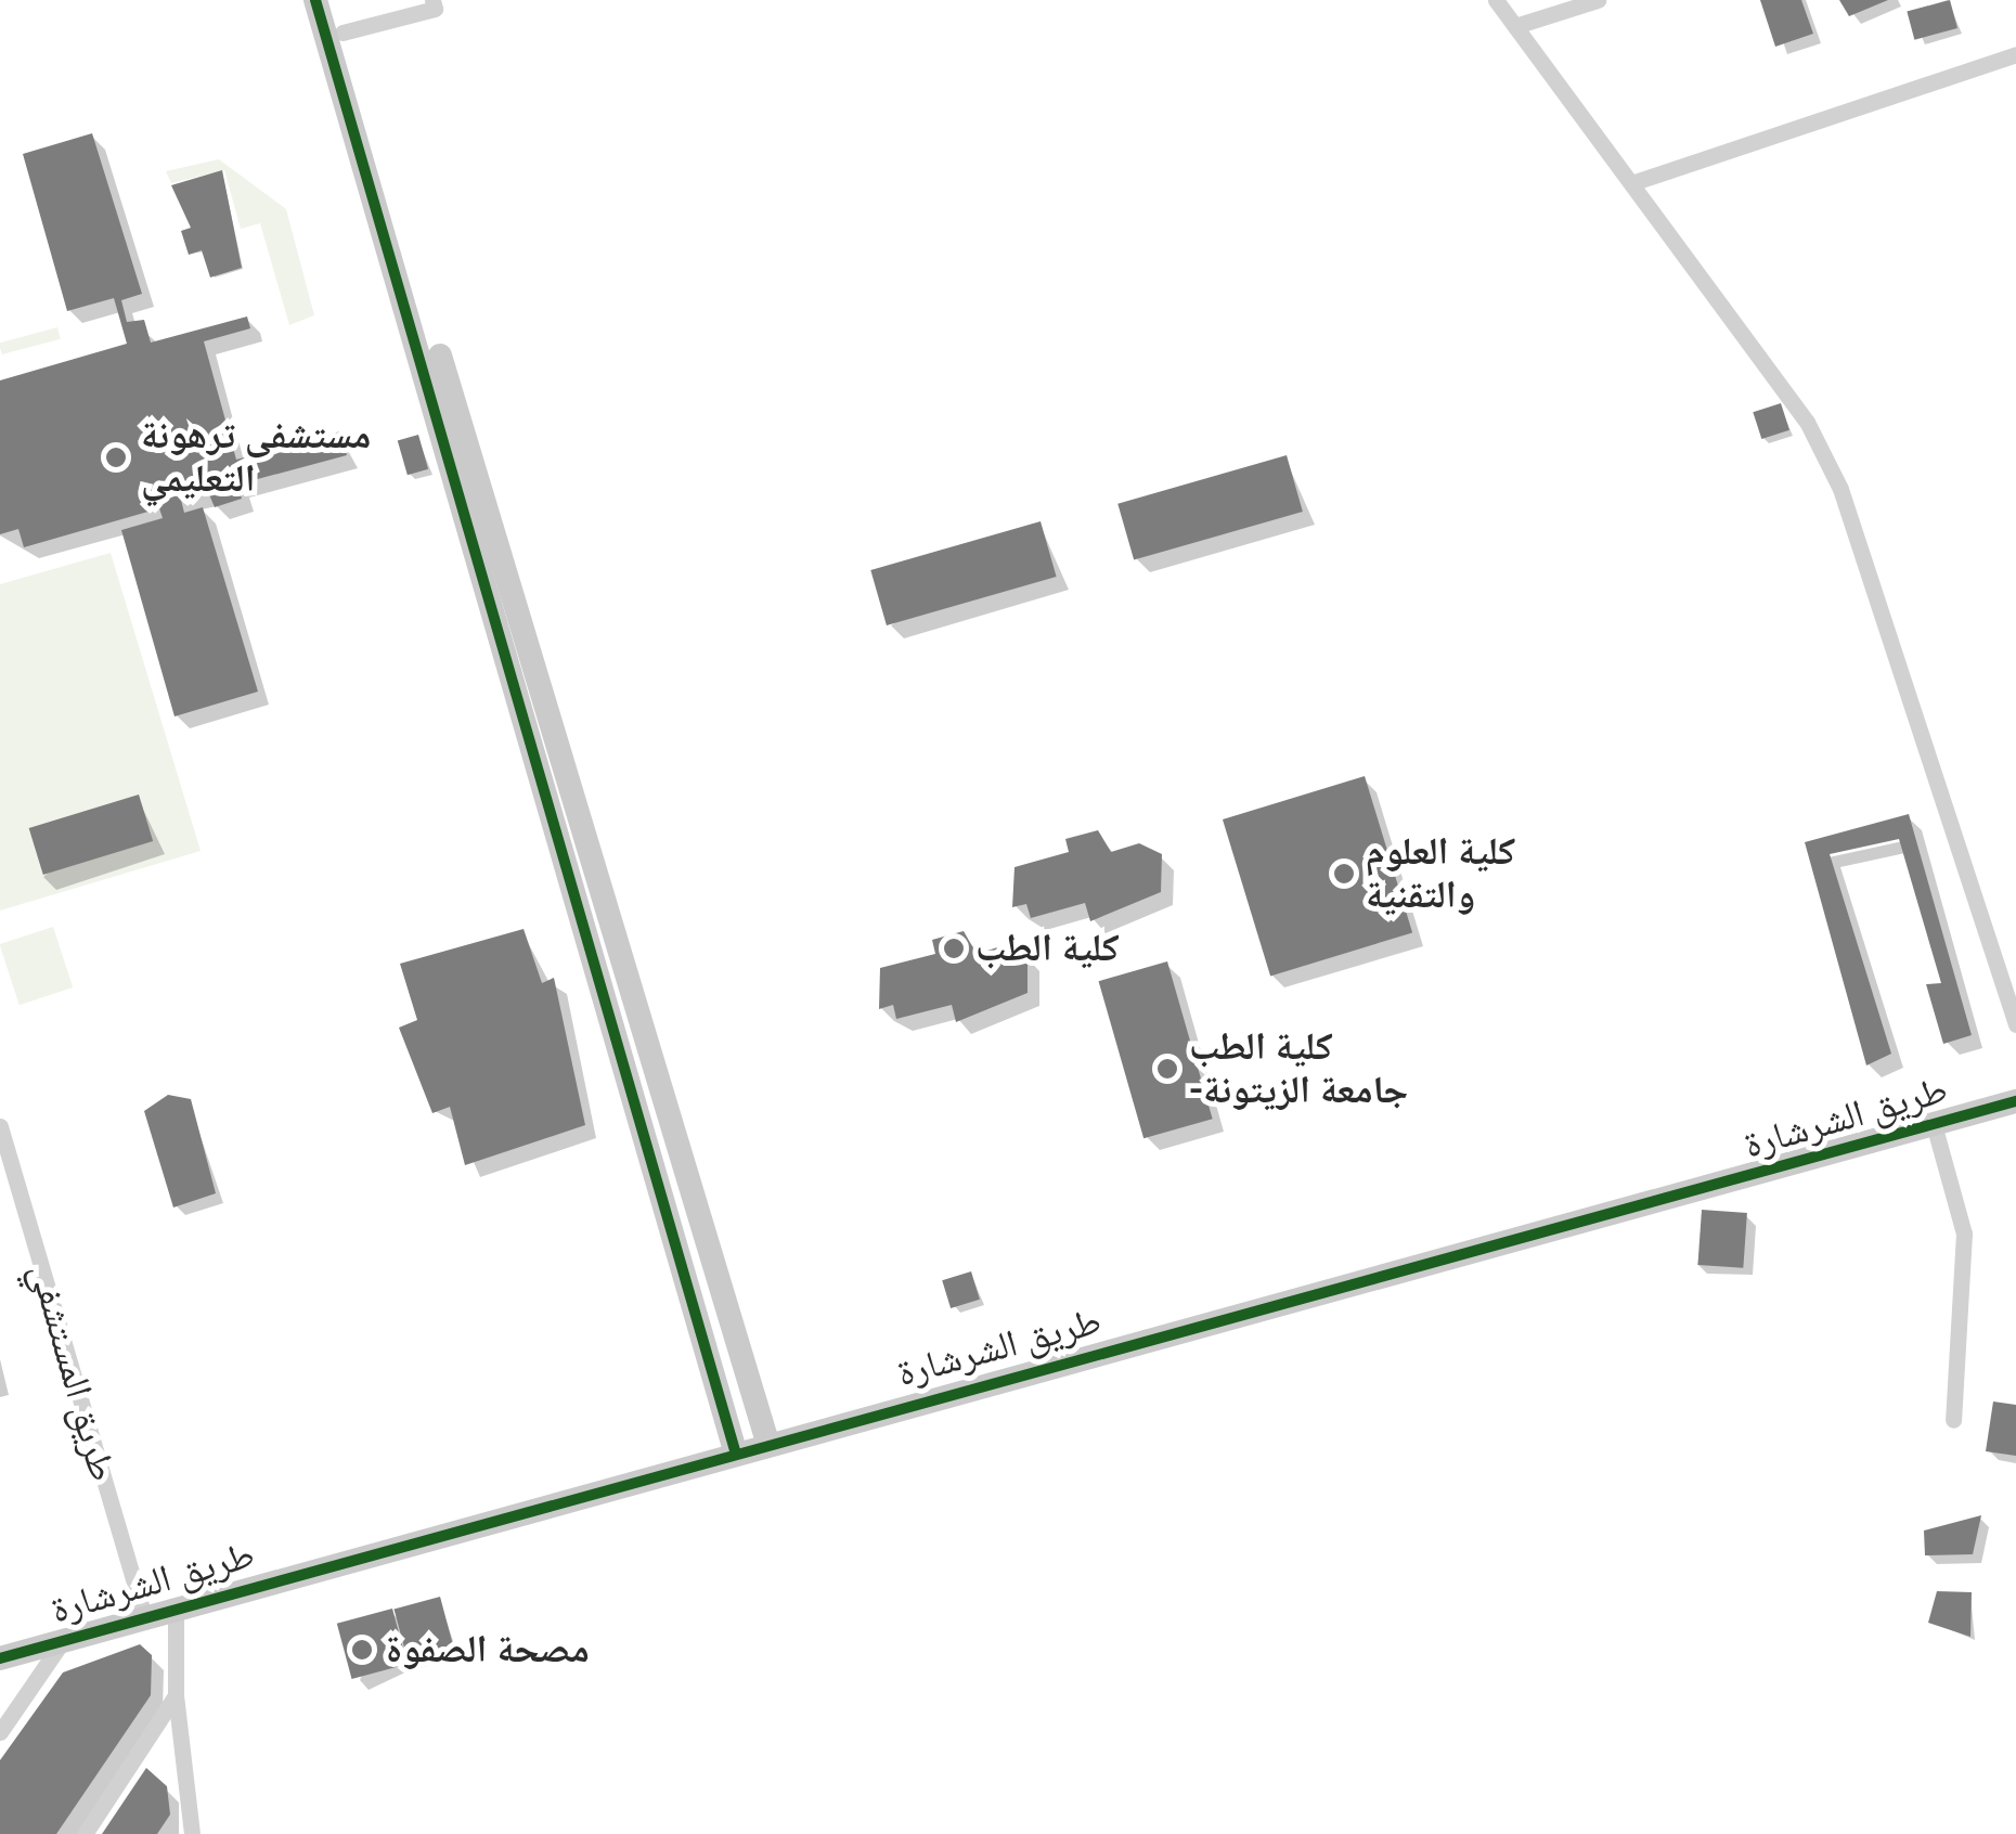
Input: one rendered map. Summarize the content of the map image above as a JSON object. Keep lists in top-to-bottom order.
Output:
{
  "streets": {
    "street": ["طريق الشرشارة", "طريق المستشفي"]
  },
  "crossings": [
    ["طريق الشرشارة", "طريق المستشفي"]
  ],
  "places": [
    "مستشفى ترهونة التعليمي",
    "كلية العلوم والتقنية",
    "كلية الطب",
    "كلية الطب -جامعة الزيتونة",
    "مصحة الصفوة"
  ]
}
